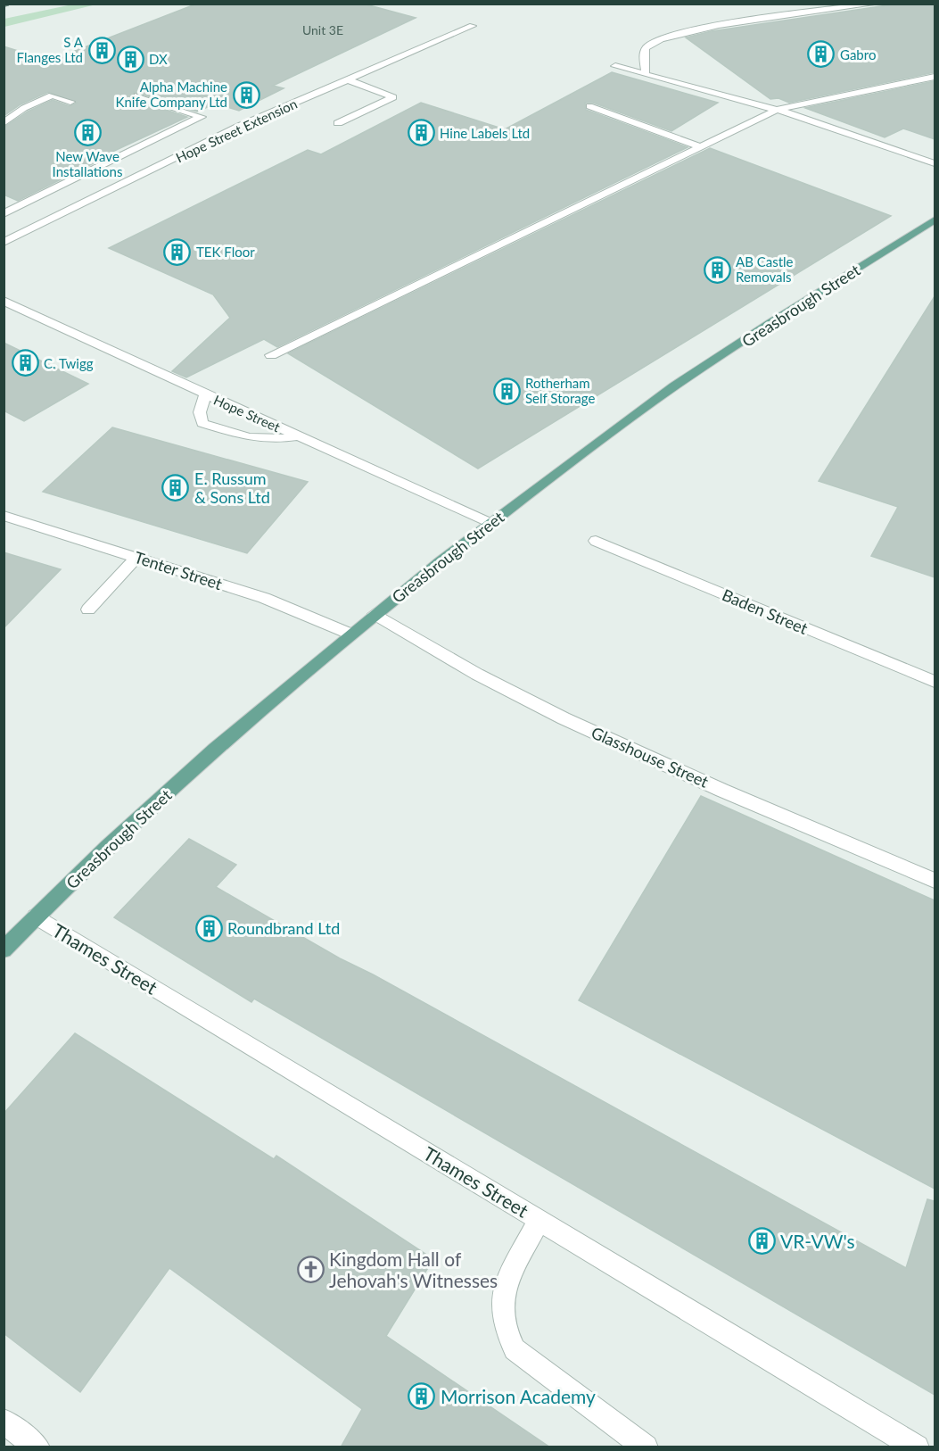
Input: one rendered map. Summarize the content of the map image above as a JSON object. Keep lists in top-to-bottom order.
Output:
{
  "streets": {
    "main road": ["Greasbrough Street"],
    "street": [
      "Hope Street Extension",
      "Hope Street",
      "Tenter Street",
      "Baden Street",
      "Glasshouse Street",
      "Thames Street"
    ]
  },
  "crossings": [
    ["Greasbrough Street", "Hope Street"],
    ["Greasbrough Street", "Tenter Street"],
    ["Greasbrough Street", "Glasshouse Street"],
    ["Greasbrough Street", "Thames Street"]
  ],
  "places": {
    "building": [
      "S A Flanges Ltd",
      "Gabro",
      "DX",
      "Alpha Machine Knife Company Ltd",
      "New Wave Installations",
      "Hine Labels Ltd",
      "TEK Floor",
      "AB Castle Removals",
      "C. Twigg",
      "Rotherham Self Storage",
      "E. Russum & Sons Ltd",
      "Roundbrand Ltd",
      "VR-VW's",
      "Morrison Academy"
    ],
    "church": ["Kingdom Hall of Jehovah's Witnesses"]
  },
  "house_numbers": ["Unit 3E"]
}
